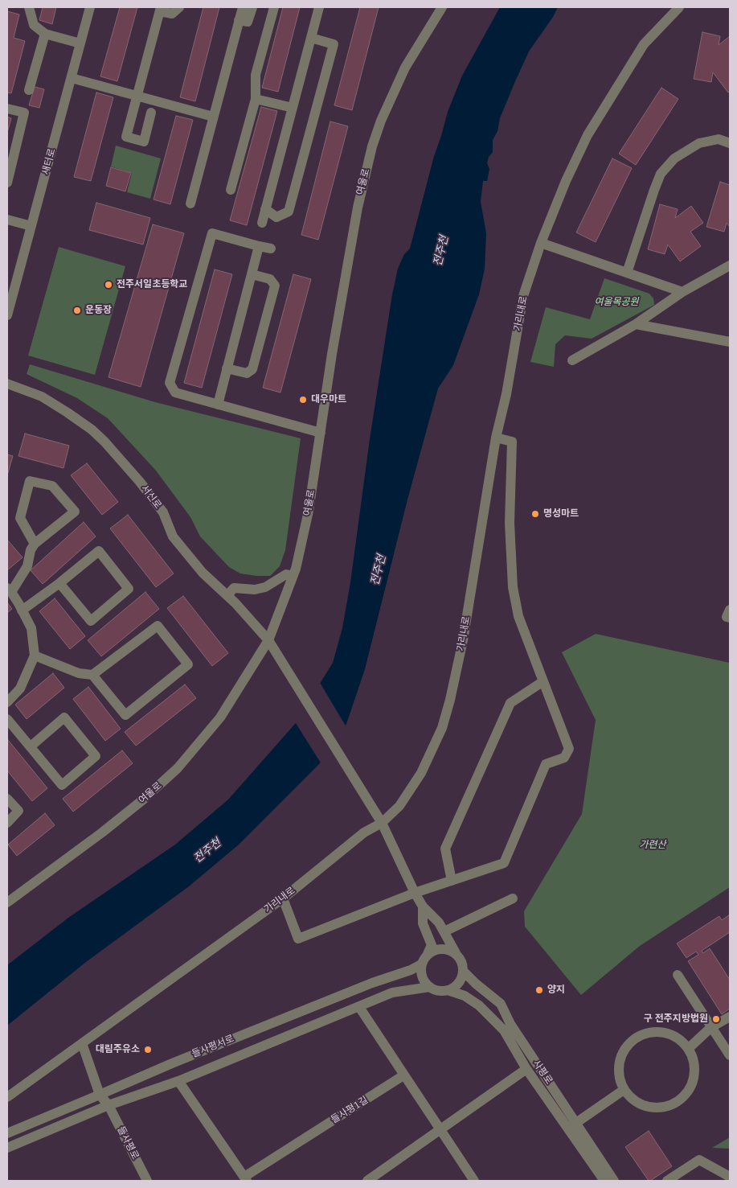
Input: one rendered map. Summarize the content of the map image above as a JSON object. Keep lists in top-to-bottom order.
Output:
{
  "streets": {
    "street": [
      "새터로",
      "여울로",
      "가리내로",
      "서신로",
      "들사평서로",
      "사평로",
      "들사평1길",
      "들사평로"
    ]
  },
  "crossings": [
    ["여울로", "서신로"],
    ["가리내로", "사평로"],
    ["서신로", "사평로"],
    ["들사평서로", "사평로"],
    ["들사평서로", "들사평로"]
  ],
  "water": ["전주천"],
  "parks": ["여울목공원", "가련산"],
  "places": [
    "전주서일초등학교",
    "운동장",
    "대우마트",
    "명성마트",
    "양지",
    "구 전주지방법원",
    "대림주유소"
  ]
}
